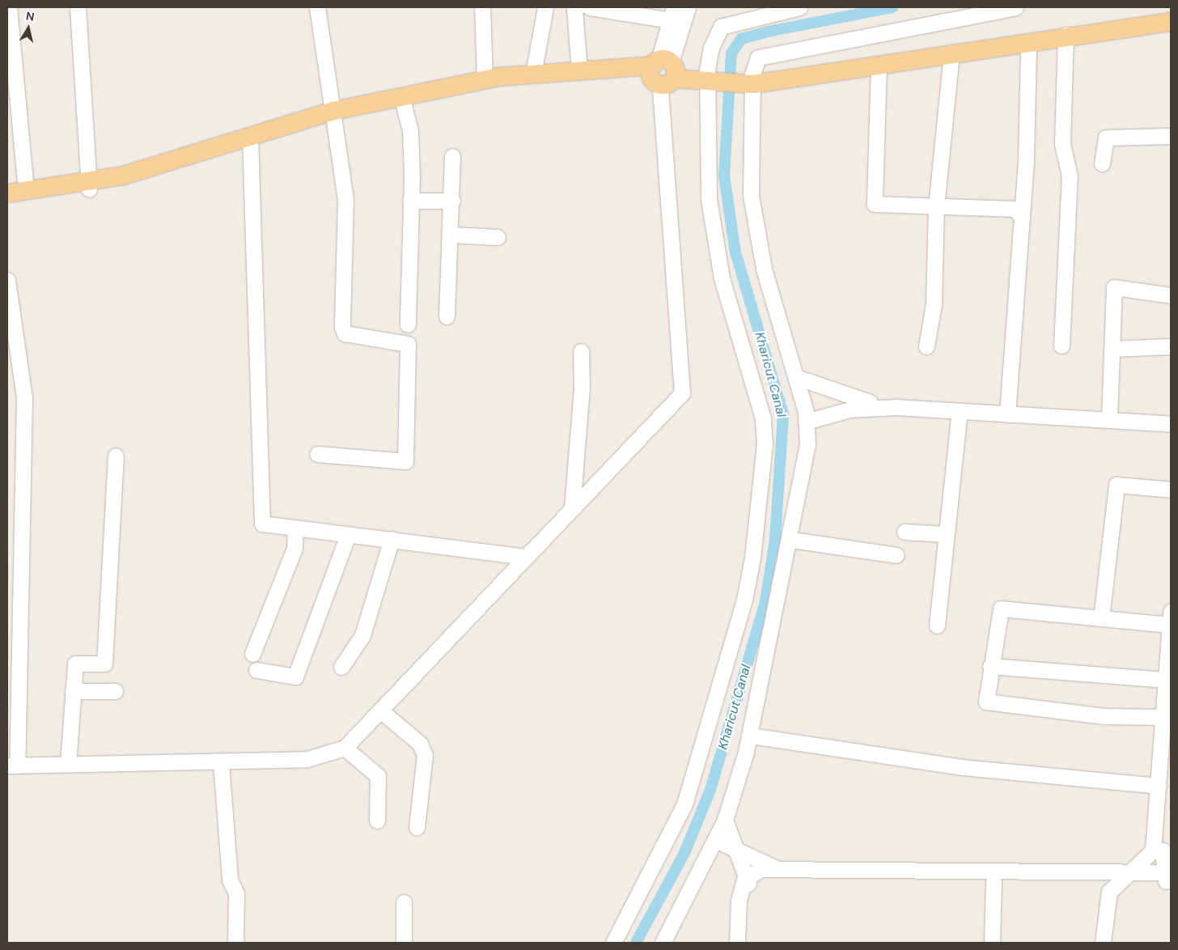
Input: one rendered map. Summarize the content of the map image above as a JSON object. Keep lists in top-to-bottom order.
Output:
{
  "water": ["Kharicut Canal"],
  "north": "top"
}
